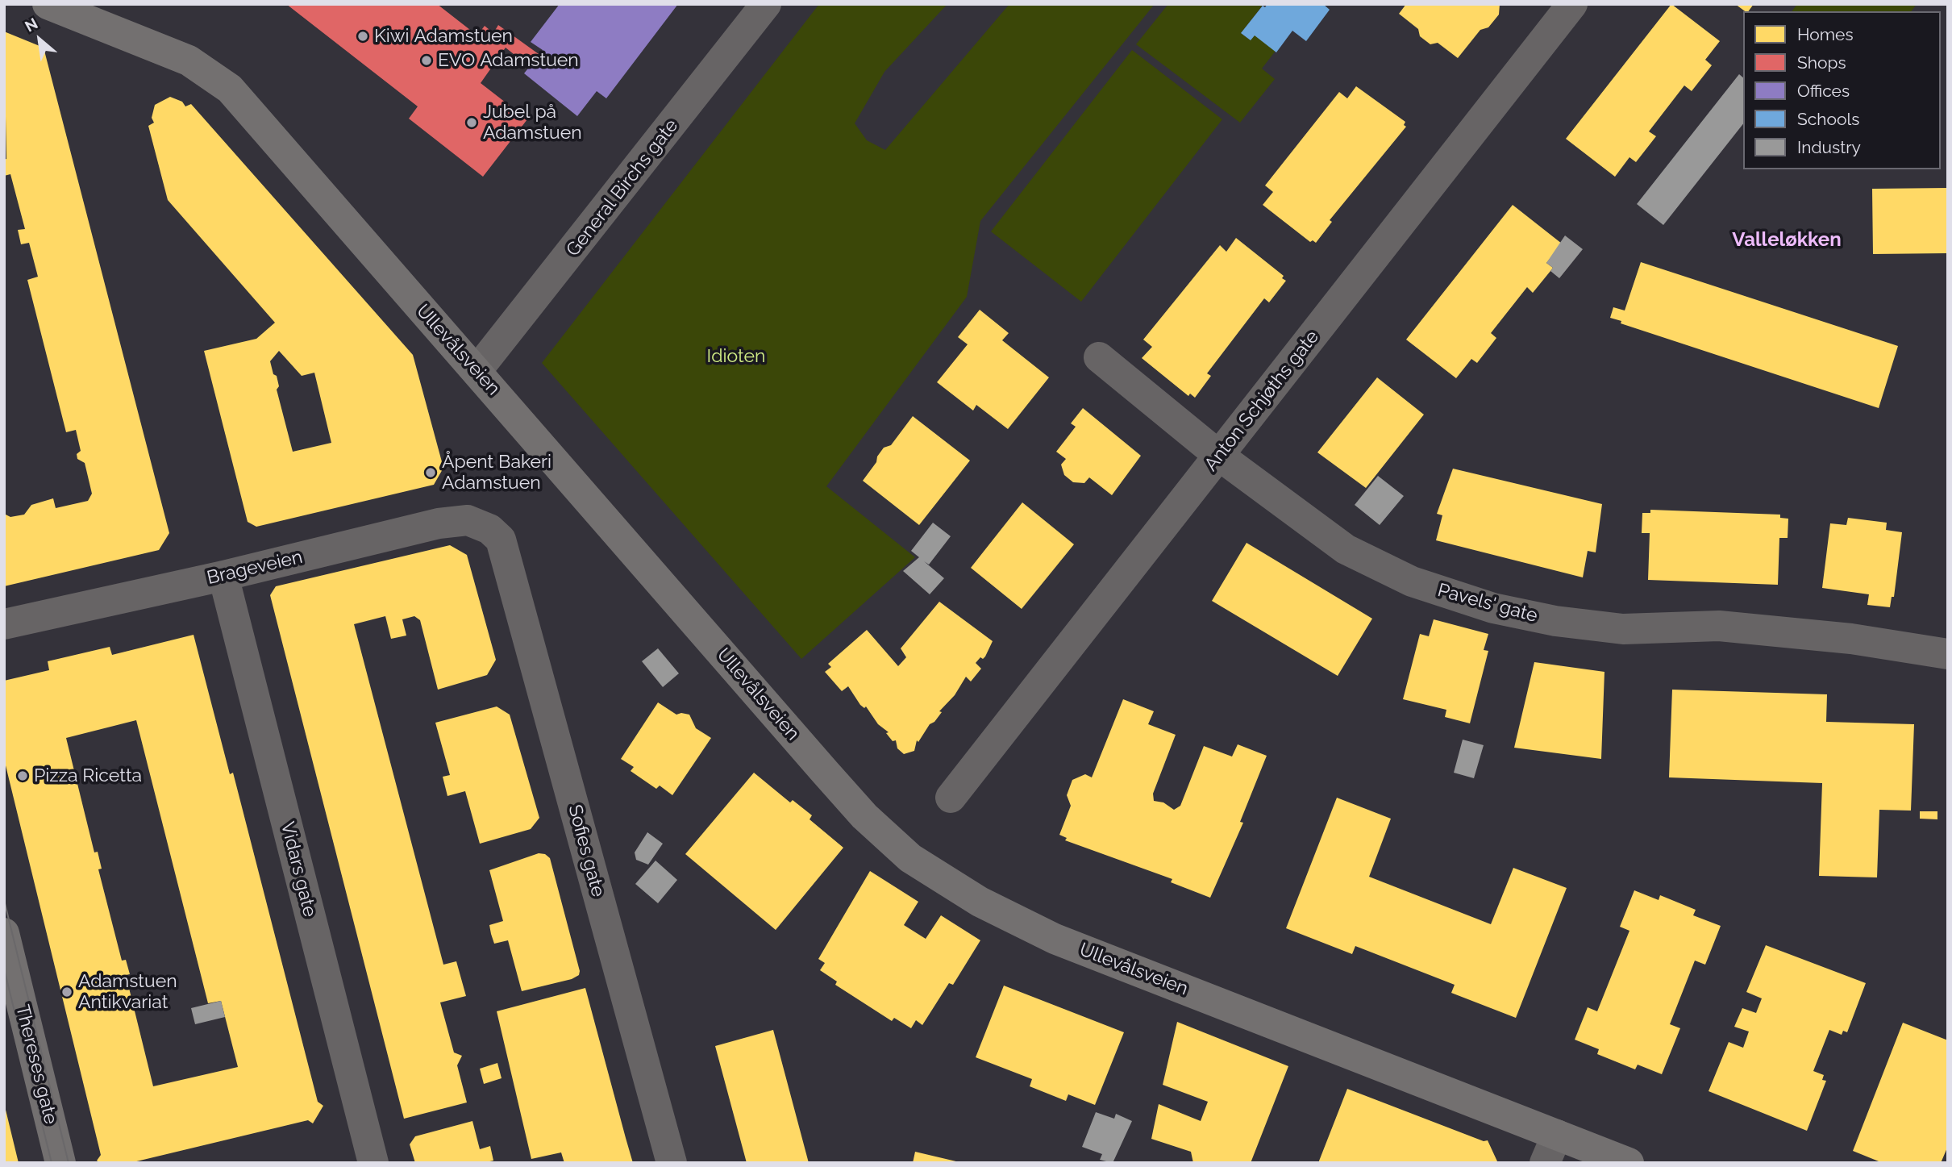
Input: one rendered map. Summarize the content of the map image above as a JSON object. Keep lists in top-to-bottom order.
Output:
{
  "streets": {
    "street": [
      "General Birchs gate",
      "Ullevålsveien",
      "Anton Schjøths gate",
      "Brageveien",
      "Pavels' gate",
      "Sofies gate",
      "Vidars gate",
      "Thereses gate"
    ]
  },
  "crossings": [
    ["General Birchs gate", "Ullevålsveien"],
    ["Anton Schjøths gate", "Pavels' gate"],
    ["Brageveien", "Sofies gate"],
    ["Brageveien", "Vidars gate"]
  ],
  "districts": ["Valleløkken"],
  "parks": ["Idioten"],
  "places": [
    "Kiwi Adamstuen",
    "EVO Adamstuen",
    "Jubel på Adamstuen",
    "Åpent Bakeri Adamstuen",
    "Pizza Ricetta",
    "Adamstuen Antikvariat"
  ],
  "legend": [
    "Homes",
    "Shops",
    "Offices",
    "Schools",
    "Industry"
  ],
  "north": "top left"
}
